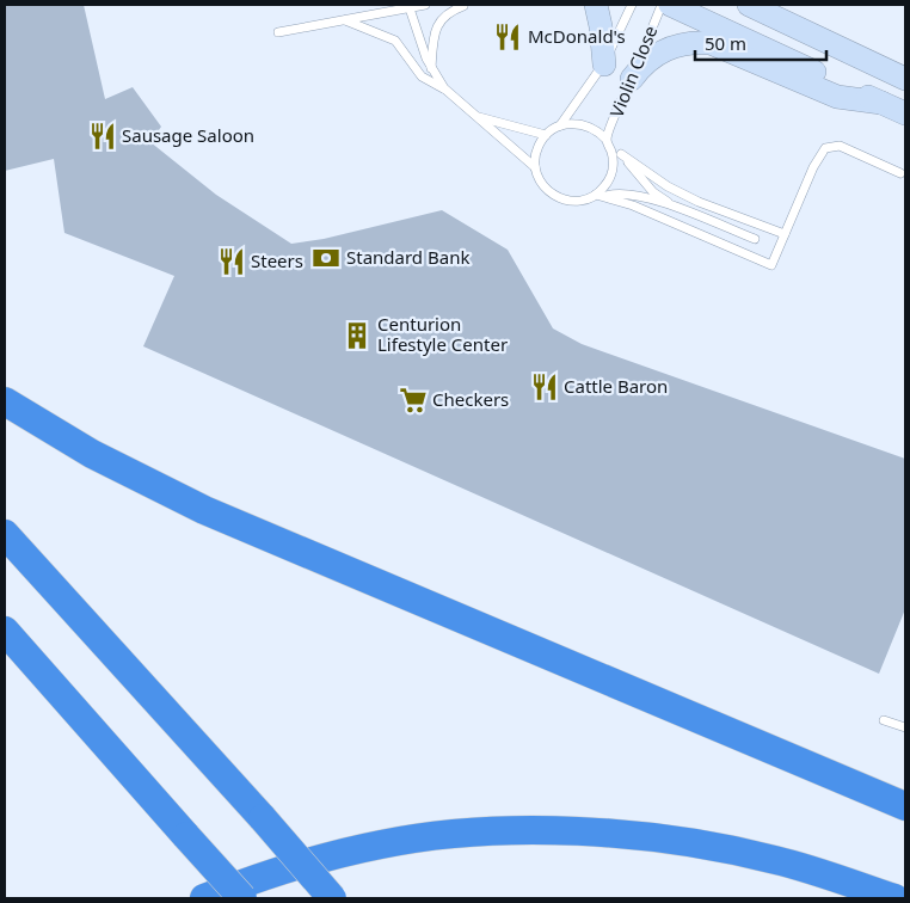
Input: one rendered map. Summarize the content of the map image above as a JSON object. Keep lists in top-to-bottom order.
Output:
{
  "streets": {
    "lane": ["Violin Close"]
  },
  "places": {
    "restaurant": [
      "McDonald's",
      "Sausage Saloon",
      "Steers",
      "Cattle Baron"
    ],
    "bank": ["Standard Bank"],
    "building": ["Centurion Lifestyle Center"],
    "supermarket": ["Checkers"]
  },
  "scale_bar": "50 m"
}
